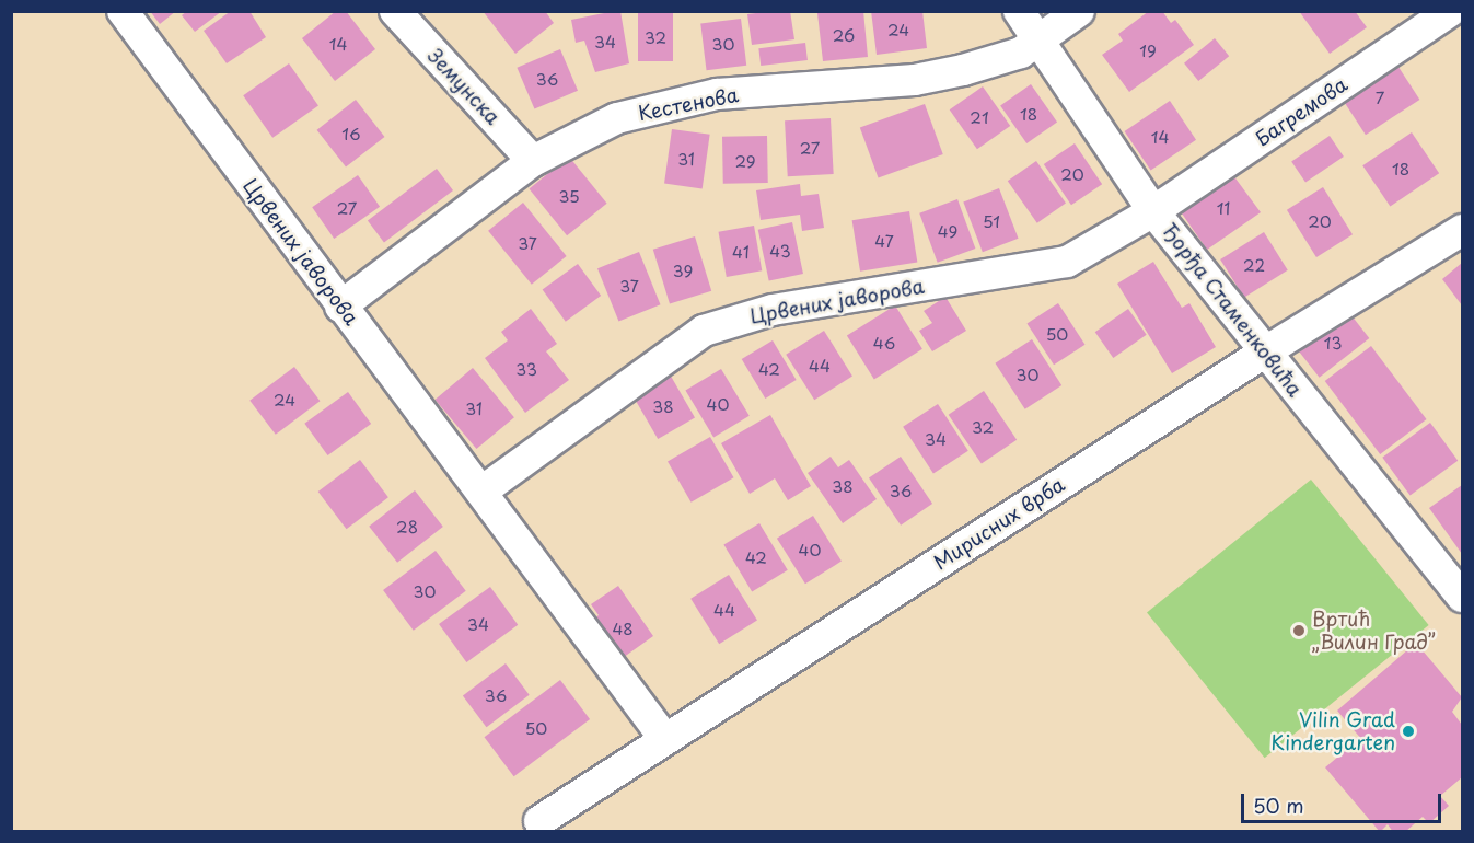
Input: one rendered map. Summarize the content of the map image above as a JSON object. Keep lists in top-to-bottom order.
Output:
{
  "streets": {
    "street": [
      "Земунска",
      "Кестенова",
      "Багремова",
      "Црвених јаворова",
      "Ђорђа Стаменковића",
      "Мирисних врба"
    ]
  },
  "crossings": [
    ["Земунска", "Кестенова"],
    ["Кестенова", "Црвених јаворова"],
    ["Кестенова", "Ђорђа Стаменковића"],
    ["Багремова", "Црвених јаворова"],
    ["Багремова", "Ђорђа Стаменковића"],
    ["Црвених јаворова", "Ђорђа Стаменковића"],
    ["Црвених јаворова", "Мирисних врба"],
    ["Ђорђа Стаменковића", "Мирисних врба"]
  ],
  "places": ["Вртић „Вилин Град”", "Vilin Grad Kindergarten"],
  "house_numbers": [
    "24",
    "26",
    "32",
    "34",
    "14",
    "30",
    "19",
    "36",
    "7",
    "18",
    "21",
    "16",
    "14",
    "27",
    "31",
    "29",
    "18",
    "20",
    "35",
    "27",
    "11",
    "51",
    "20",
    "49",
    "47",
    "37",
    "43",
    "41",
    "22",
    "39",
    "37",
    "50",
    "46",
    "13",
    "44",
    "33",
    "42",
    "30",
    "24",
    "40",
    "38",
    "31",
    "32",
    "34",
    "38",
    "36",
    "28",
    "40",
    "42",
    "30",
    "44",
    "34",
    "48",
    "36",
    "50"
  ],
  "scale_bar": "50 m"
}
